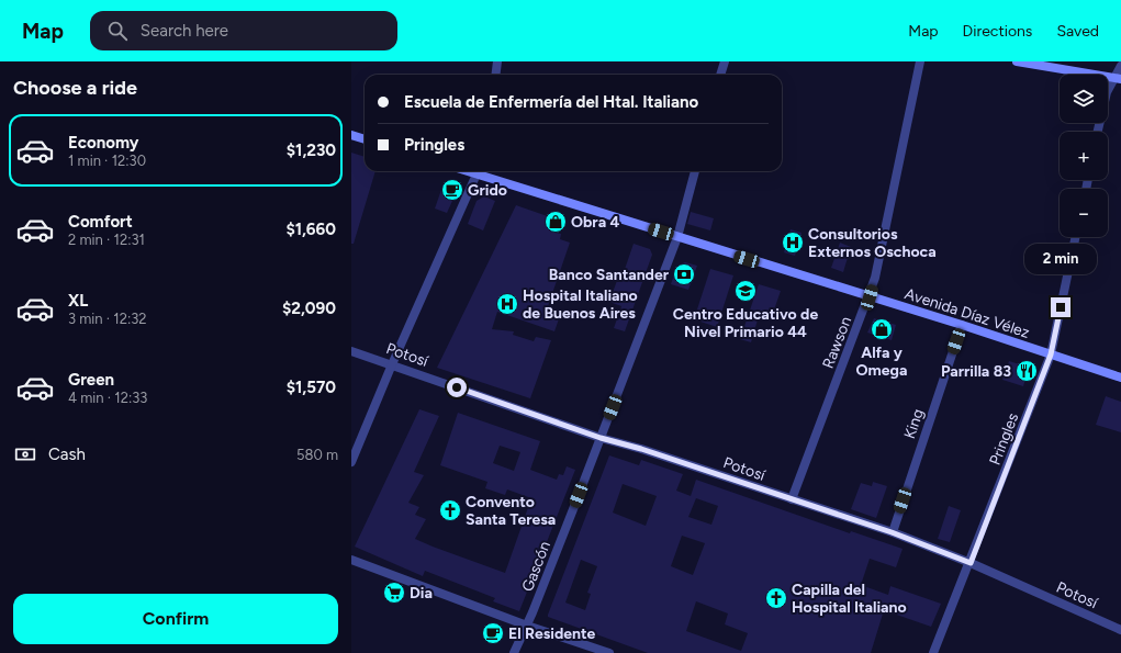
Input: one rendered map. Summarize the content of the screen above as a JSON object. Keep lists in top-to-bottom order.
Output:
{
  "streets": {
    "main road": ["Avenida Díaz Vélez"],
    "street": [
      "Rawson",
      "Potosí",
      "King",
      "Pringles",
      "Gascón"
    ]
  },
  "crossings": [
    ["Avenida Díaz Vélez", "Rawson"],
    ["Avenida Díaz Vélez", "King"],
    ["Avenida Díaz Vélez", "Pringles"],
    ["Avenida Díaz Vélez", "Gascón"],
    ["Rawson", "Potosí"],
    ["Potosí", "King"],
    ["Potosí", "Pringles"],
    ["Potosí", "Gascón"]
  ],
  "places": {
    "cafe": ["Grido", "El Residente"],
    "shop": ["Obra 4", "Alfa y Omega"],
    "hospital": ["Consultorios Externos Oschoca", "Hospital Italiano de Buenos Aires"],
    "bank": ["Banco Santander"],
    "school or university": ["Centro Educativo de Nivel Primario 44"],
    "restaurant": ["Parrilla 83"],
    "church": ["Convento Santa Teresa", "Capilla del Hospital Italiano"],
    "supermarket": ["Dia"]
  },
  "page": {
    "header": "Map",
    "search": "Search here",
    "nav": ["Map", "Directions", "Saved"],
    "heading": "Choose a ride",
    "map_buttons": ["+", "−"],
    "banner": ["Escuela de Enfermería del Htal. Italiano", "Pringles"],
    "list": [
      {
        "name": "Economy",
        "note": "1 min · 12:30",
        "value": "$1,230"
      },
      {
        "name": "Comfort",
        "note": "2 min · 12:31",
        "value": "$1,660"
      },
      {
        "name": "XL",
        "note": "3 min · 12:32",
        "value": "$2,090"
      },
      {
        "name": "Green",
        "note": "4 min · 12:33",
        "value": "$1,570"
      }
    ],
    "bubble": "2 min",
    "pay": ["Cash", "580 m"],
    "buttons": "Confirm"
  }
}
